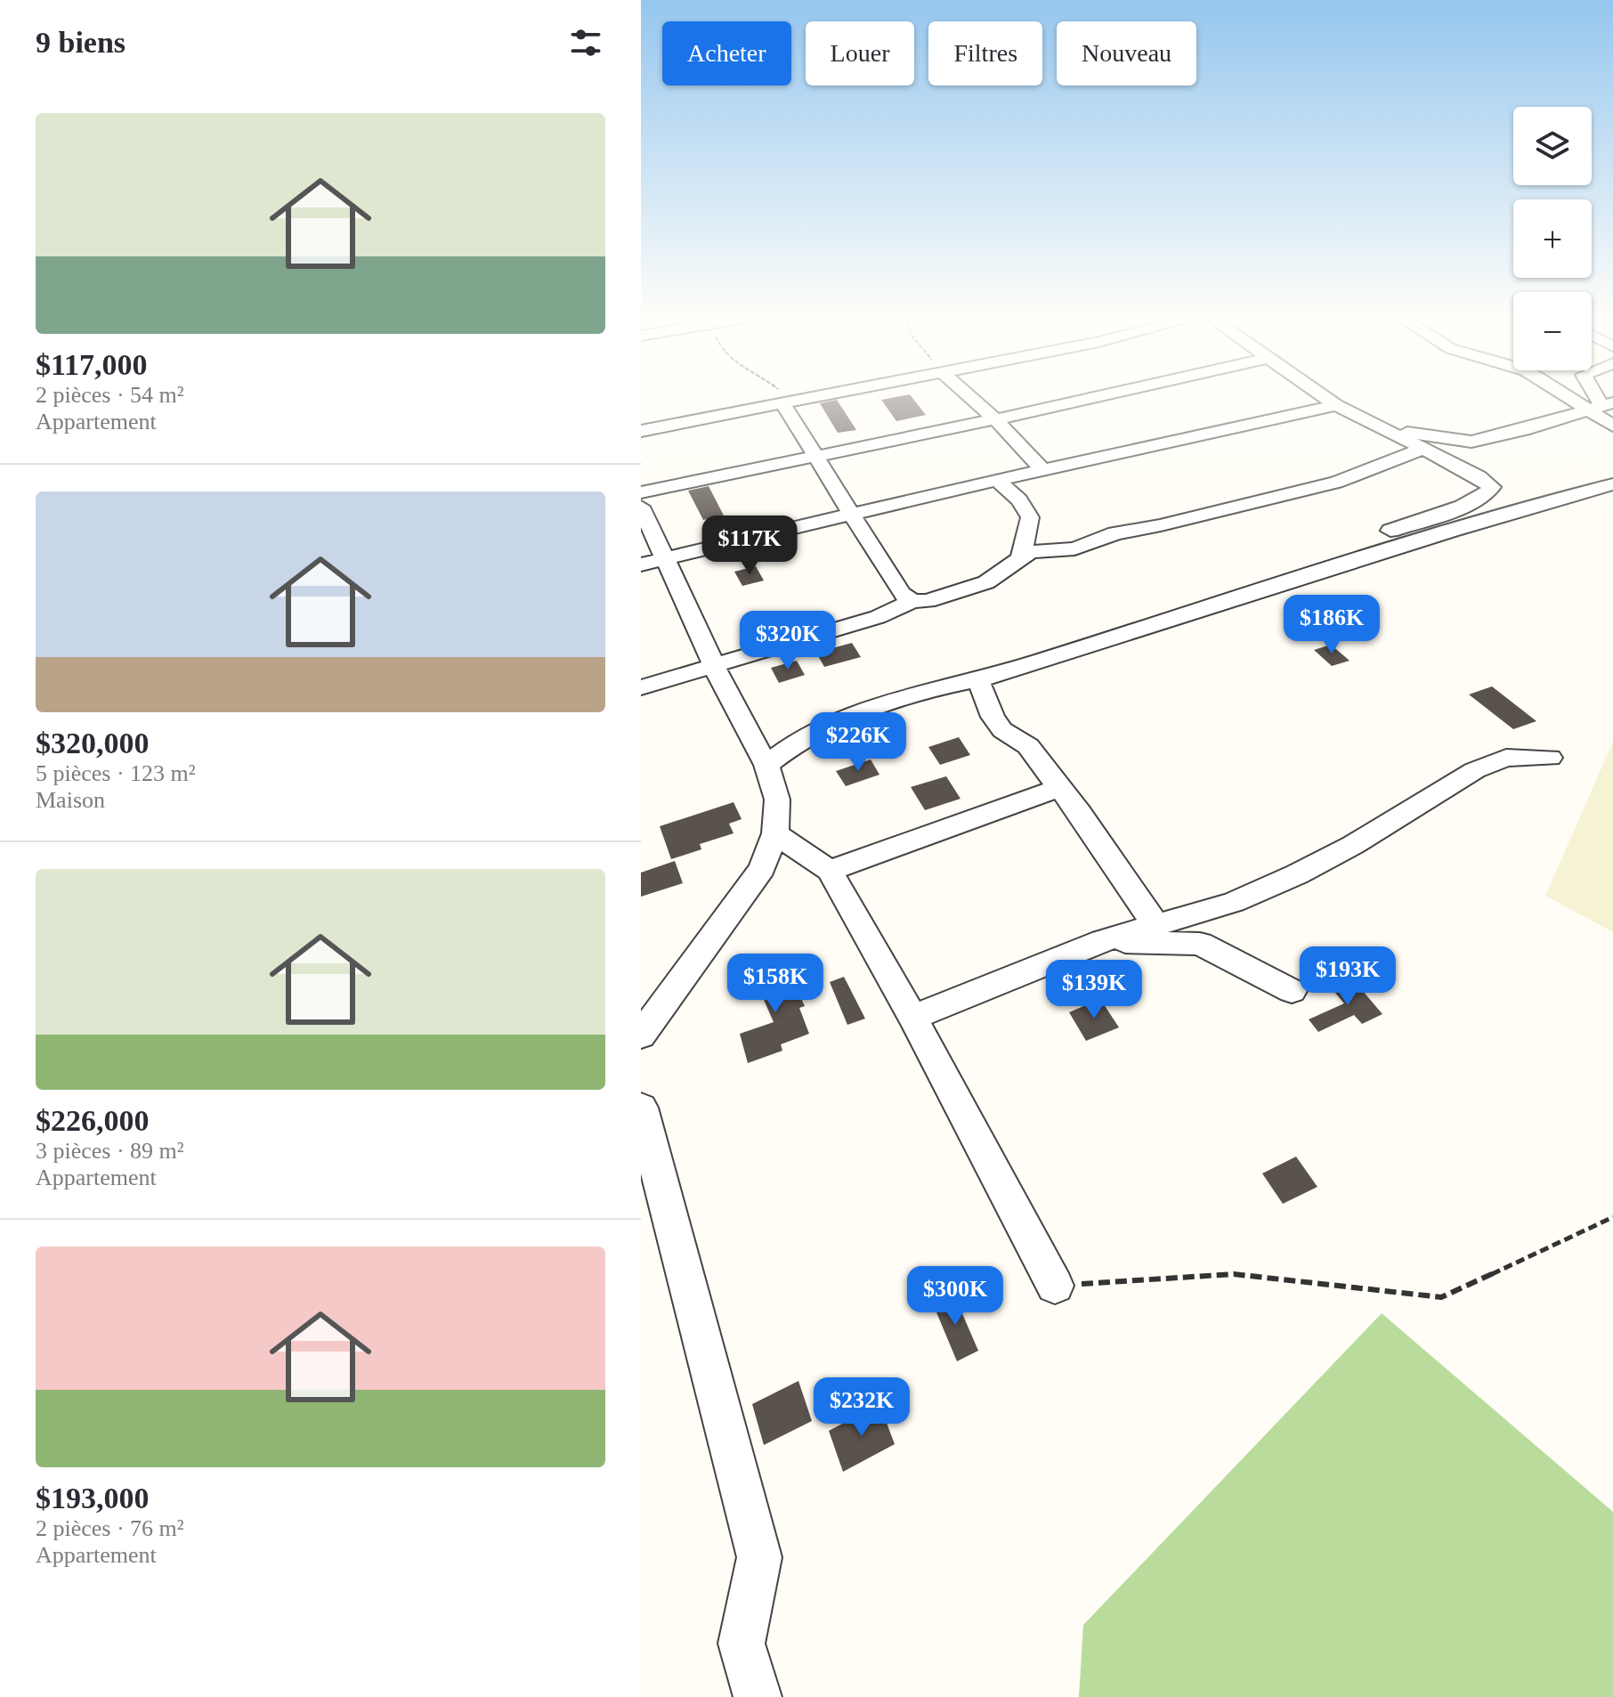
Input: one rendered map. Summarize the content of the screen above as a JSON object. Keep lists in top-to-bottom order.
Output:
{
  "page": {
    "heading": "9 biens",
    "chip": [
      "Acheter",
      "Louer",
      "Filtres",
      "Nouveau"
    ],
    "list": [
      {
        "name": "$117,000",
        "note": "2 pièces · 54 m² · Appartement"
      },
      {
        "name": "$320,000",
        "note": "5 pièces · 123 m² · Maison"
      },
      {
        "name": "$226,000",
        "note": "3 pièces · 89 m² · Appartement"
      },
      {
        "name": "$193,000",
        "note": "2 pièces · 76 m² · Appartement"
      }
    ],
    "map_buttons": ["+", "−"],
    "price": [
      "$117K",
      "$186K",
      "$320K",
      "$226K",
      "$193K",
      "$158K",
      "$139K",
      "$300K",
      "$232K"
    ]
  }
}
